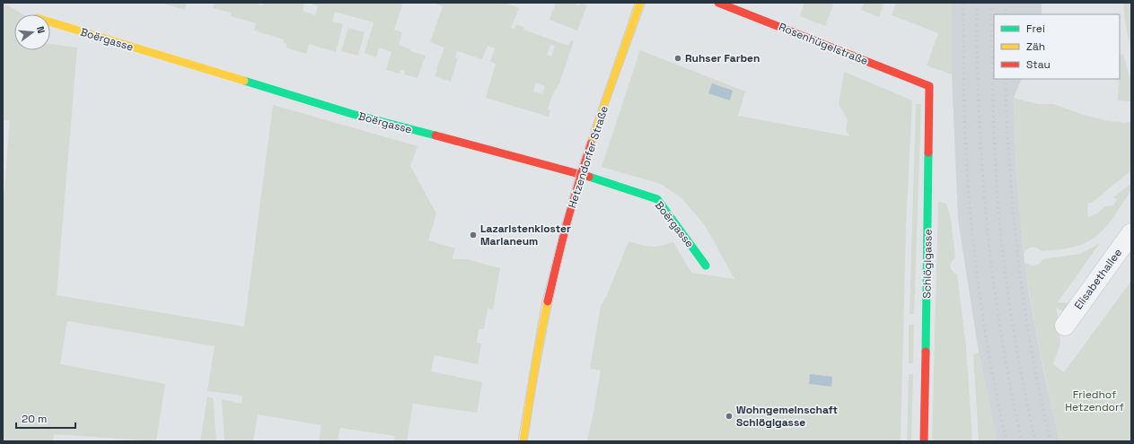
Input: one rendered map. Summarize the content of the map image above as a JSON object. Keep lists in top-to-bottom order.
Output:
{
  "streets": {
    "street": [
      "Boërgasse",
      "Rosenhügelstraße",
      "Hetzendorfer Straße",
      "Schlöglgasse",
      "Elisabethallee"
    ]
  },
  "crossings": [
    ["Boërgasse", "Hetzendorfer Straße"],
    ["Rosenhügelstraße", "Schlöglgasse"]
  ],
  "parks": ["Friedhof Hetzendorf"],
  "places": ["Ruhser Farben", "Lazaristenkloster Marianeum", "Wohngemeinschaft Schlöglgasse"],
  "legend": ["Frei", "Zäh", "Stau"],
  "scale_bar": "20 m",
  "north": "right"
}
